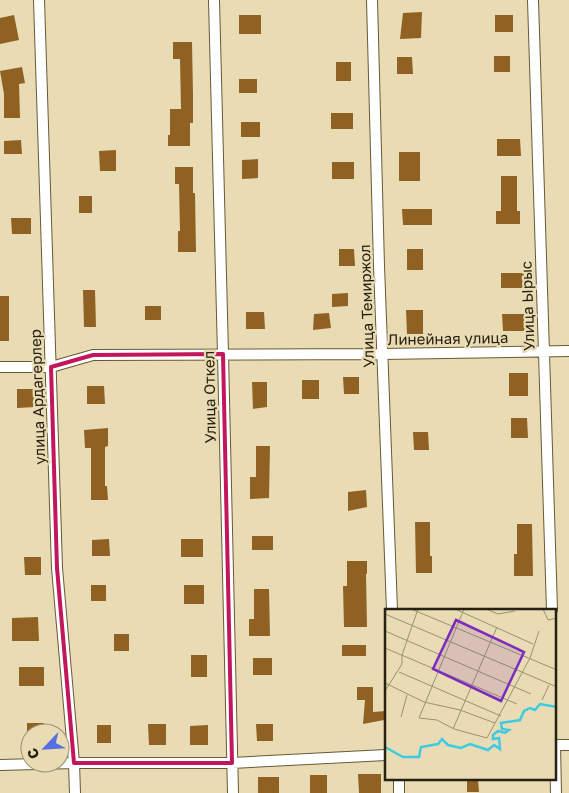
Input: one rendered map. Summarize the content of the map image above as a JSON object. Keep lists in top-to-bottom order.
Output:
{
  "streets": {
    "street": [
      "Улица Темиржол",
      "Улица Ырыс",
      "Линейная улица",
      "улица Ардагерлер",
      "Улица Откел"
    ]
  },
  "crossings": [
    ["Улица Темиржол", "Линейная улица"],
    ["Улица Ырыс", "Линейная улица"],
    ["Линейная улица", "улица Ардагерлер"],
    ["Линейная улица", "Улица Откел"]
  ],
  "north": "bottom left"
}
